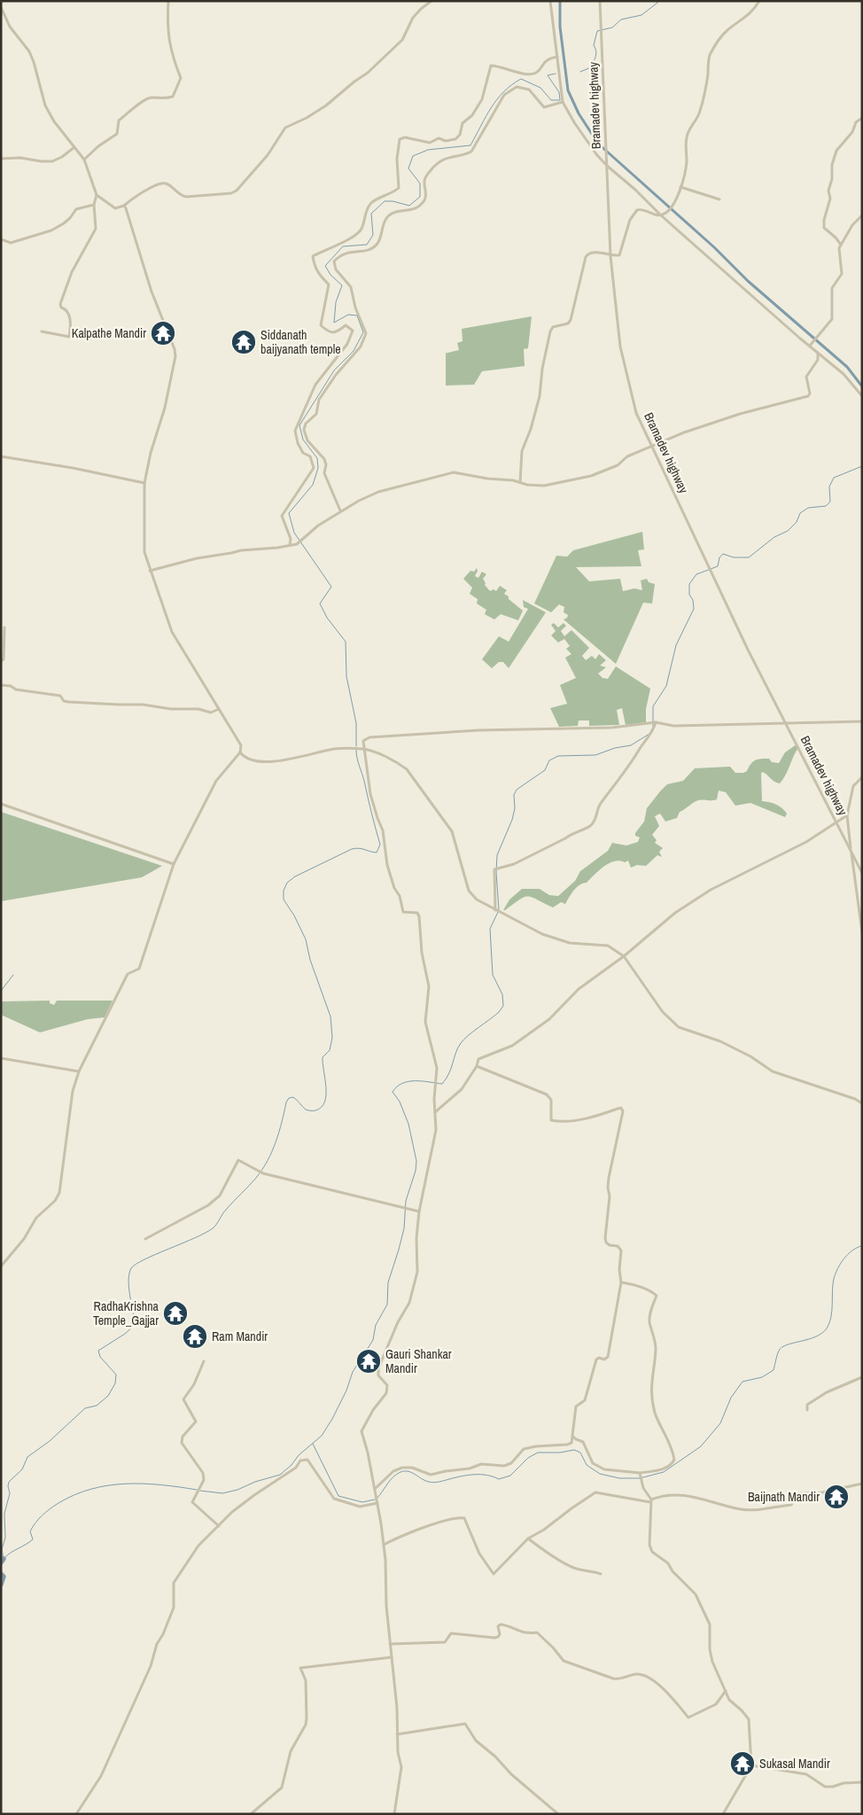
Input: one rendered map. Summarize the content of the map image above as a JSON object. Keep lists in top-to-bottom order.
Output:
{
  "streets": {
    "street": ["Bramadev highway"]
  },
  "places": {
    "temple": [
      "Kalpathe Mandir",
      "Siddanath baijyanath temple",
      "RadhaKrishna Temple_Gajjar",
      "Ram Mandir",
      "Gauri Shankar Mandir",
      "Baijnath Mandir",
      "Sukasal Mandir"
    ]
  }
}
